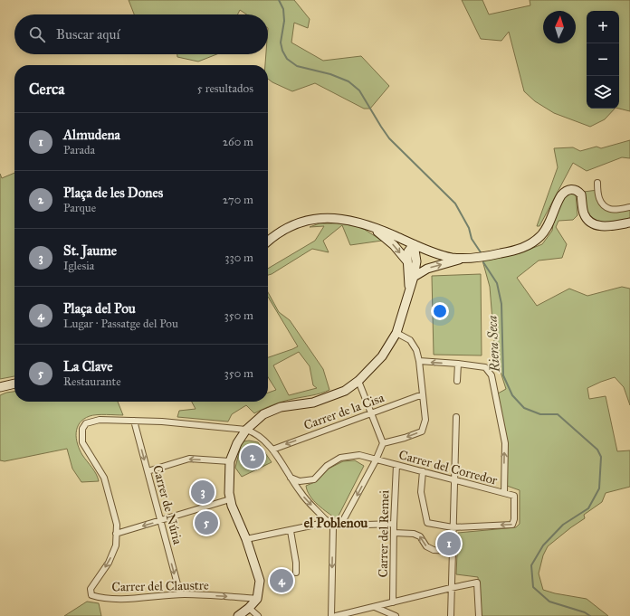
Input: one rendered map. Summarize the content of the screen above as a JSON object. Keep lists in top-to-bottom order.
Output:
{
  "streets": {
    "street": [
      "Carrer de la Cisa",
      "Carrer del Corredor",
      "Carrer de Núria",
      "Carrer del Remei",
      "Carrer del Claustre"
    ]
  },
  "crossings": [
    ["Carrer del Corredor", "Carrer del Remei"],
    ["Carrer de Núria", "Carrer del Claustre"]
  ],
  "one_way": ["Carrer de Núria"],
  "districts": ["el Poblenou"],
  "water": ["Riera Seca"],
  "north": "top",
  "page": {
    "map_buttons": ["+", "−"],
    "search": "Buscar aquí",
    "heading": ["Cerca", "5 resultados"],
    "list": [
      {
        "mark": "1",
        "name": "Almudena",
        "note": "Parada",
        "value": "260 m"
      },
      {
        "mark": "2",
        "name": "Plaça de les Dones",
        "note": "Parque",
        "value": "270 m"
      },
      {
        "mark": "3",
        "name": "St. Jaume",
        "note": "Iglesia",
        "value": "330 m"
      },
      {
        "mark": "4",
        "name": "Plaça del Pou",
        "note": "Lugar · Passatge del Pou",
        "value": "350 m"
      },
      {
        "mark": "5",
        "name": "La Clave",
        "note": "Restaurante",
        "value": "350 m"
      }
    ],
    "pins": [
      "2",
      "3",
      "5",
      "1",
      "4"
    ]
  }
}
